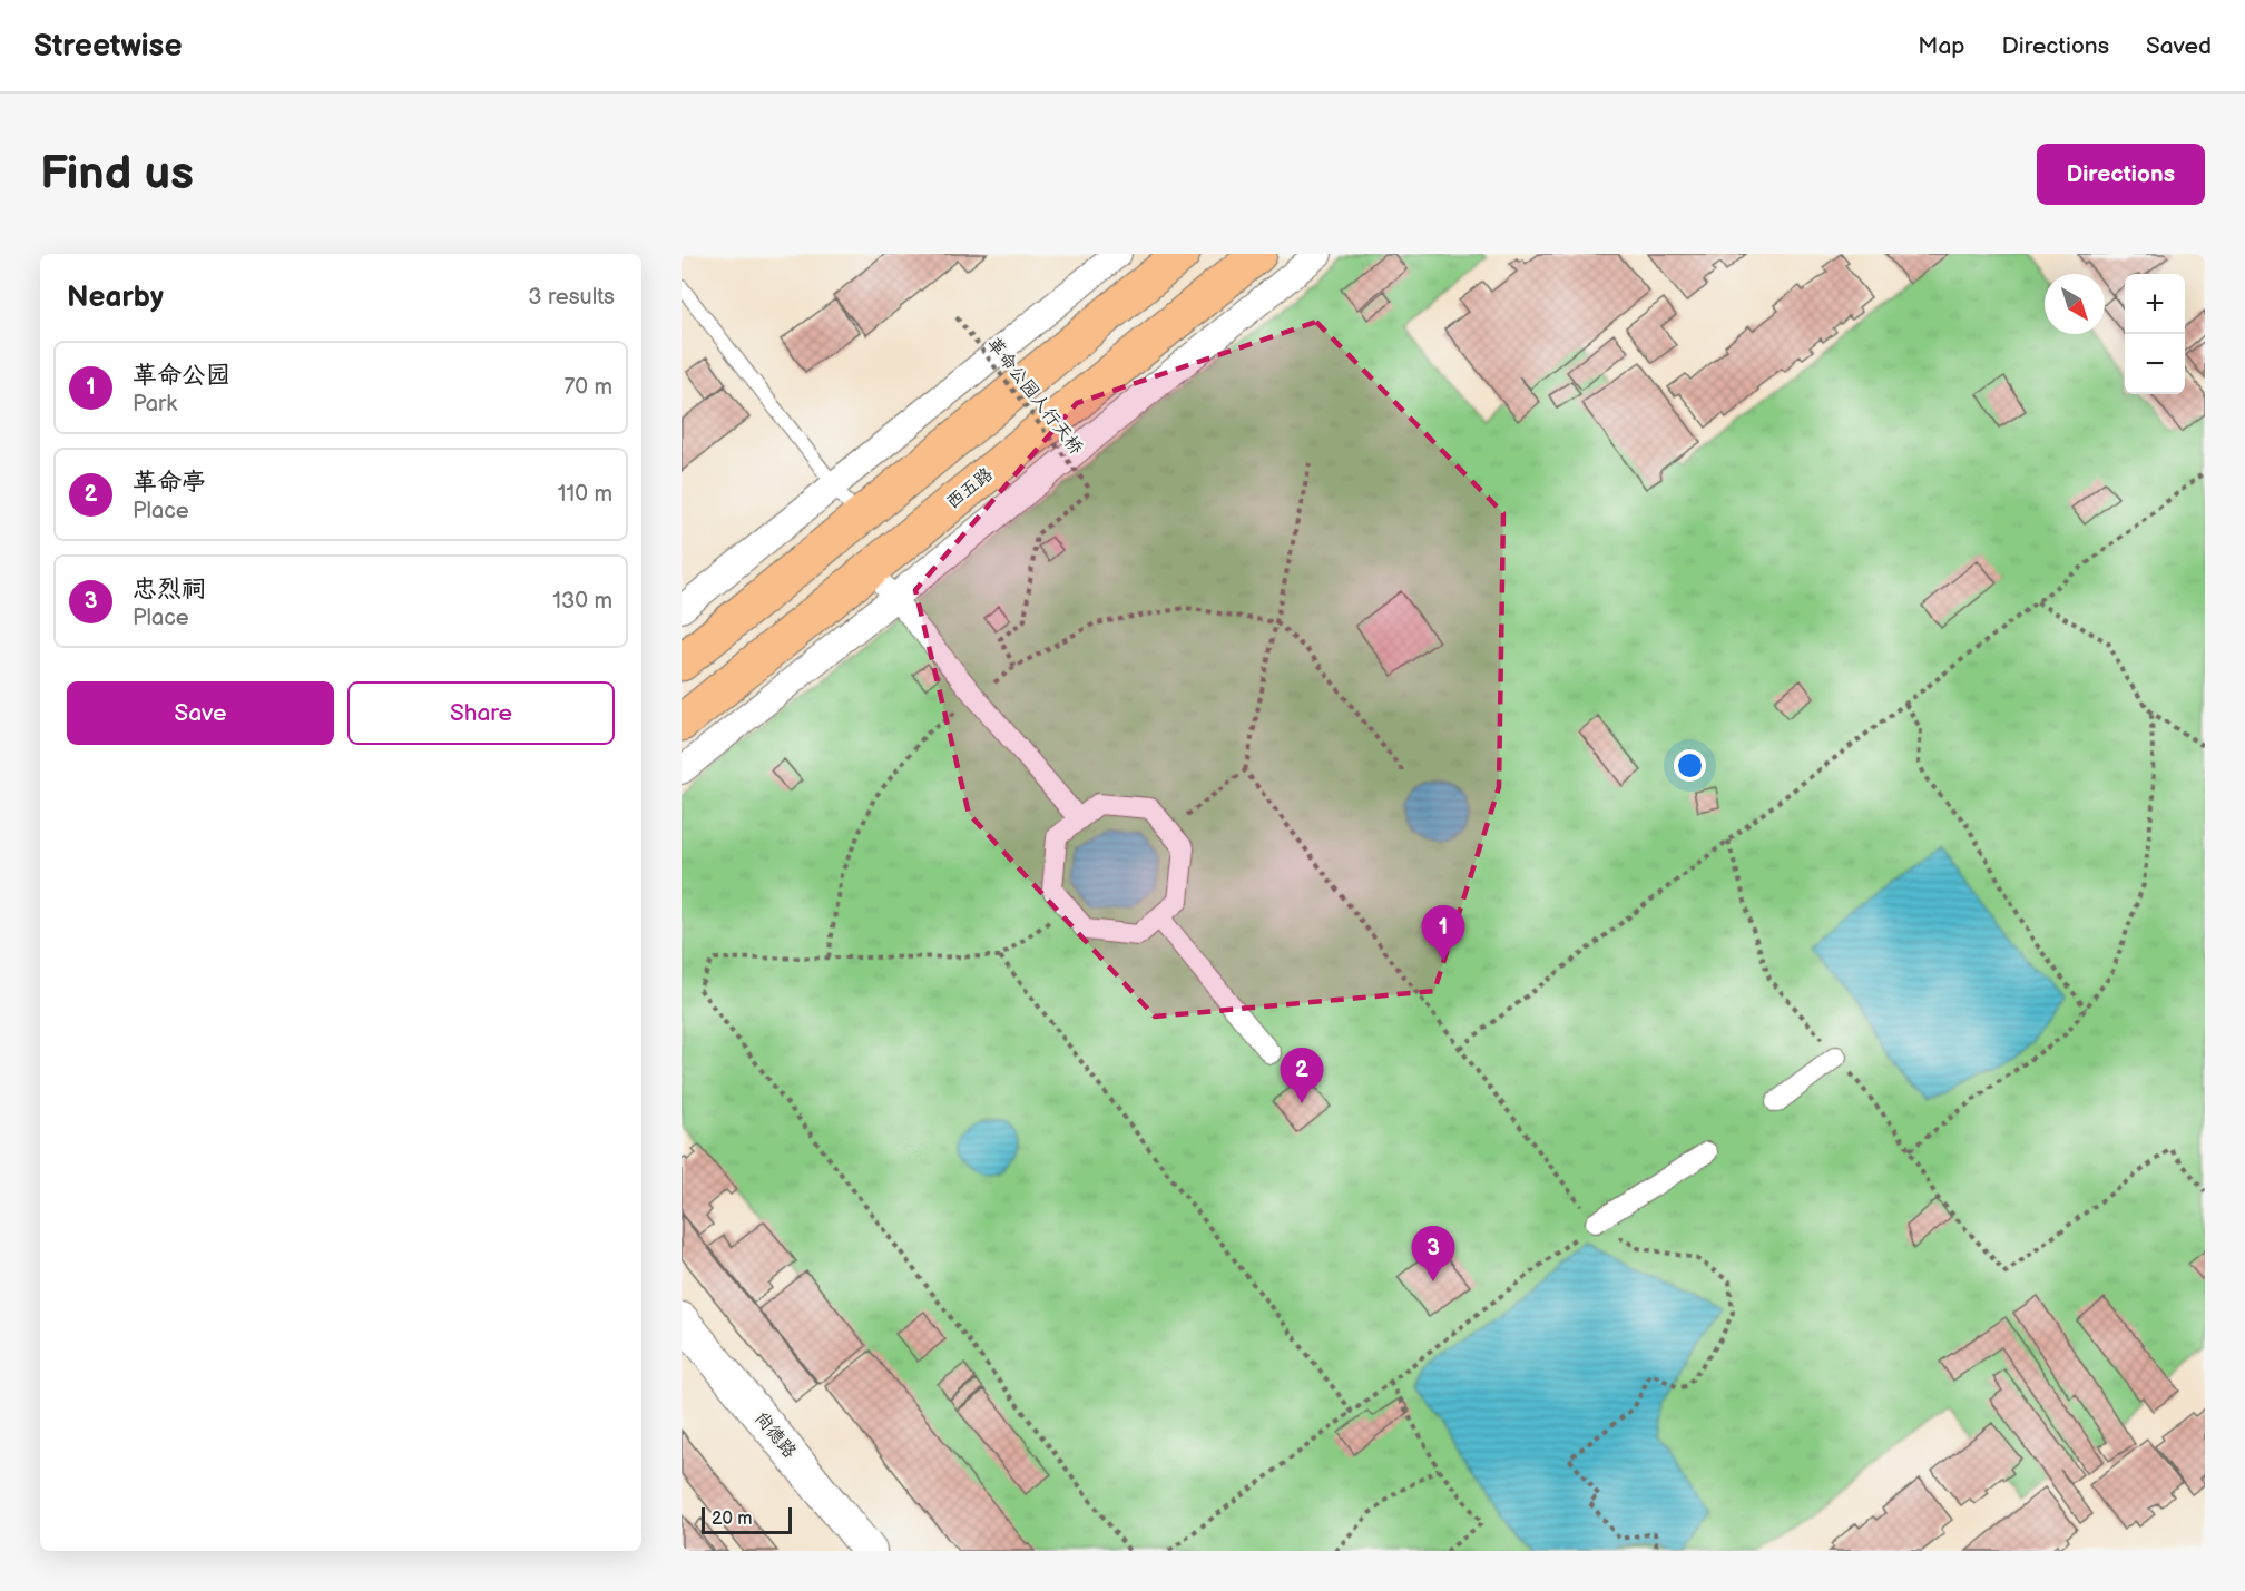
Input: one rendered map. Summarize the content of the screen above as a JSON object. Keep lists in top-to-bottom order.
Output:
{
  "streets": {
    "main road": ["西五路"],
    "street": ["尚德路"],
    "path": ["革命公园人行天桥"]
  },
  "scale_bar": "20 m",
  "north": "bottom right",
  "page": {
    "header": "Streetwise",
    "nav": ["Map", "Directions", "Saved"],
    "buttons": [
      "Directions",
      ["Save", "Share"]
    ],
    "title": "Find us",
    "heading": ["Nearby", "3 results"],
    "map_buttons": ["+", "−"],
    "list": [
      {
        "mark": "1",
        "name": "革命公园",
        "note": "Park",
        "value": "70 m"
      },
      {
        "mark": "2",
        "name": "革命亭",
        "note": "Place",
        "value": "110 m"
      },
      {
        "mark": "3",
        "name": "忠烈祠",
        "note": "Place",
        "value": "130 m"
      }
    ],
    "pins": ["1", "2", "3"],
    "scale": "20 m"
  }
}
